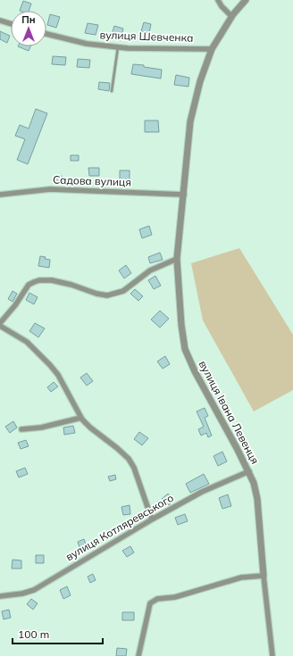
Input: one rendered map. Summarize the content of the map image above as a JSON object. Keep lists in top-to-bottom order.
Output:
{
  "streets": {
    "street": [
      "вулиця Шевченка",
      "Садова вулиця",
      "вулиця Івана Левенця",
      "вулиця Котляревського"
    ]
  },
  "crossings": [
    ["вулиця Шевченка", "вулиця Івана Левенця"],
    ["Садова вулиця", "вулиця Івана Левенця"],
    ["вулиця Івана Левенця", "вулиця Котляревського"]
  ],
  "scale_bar": "100 m",
  "north": "top"
}
